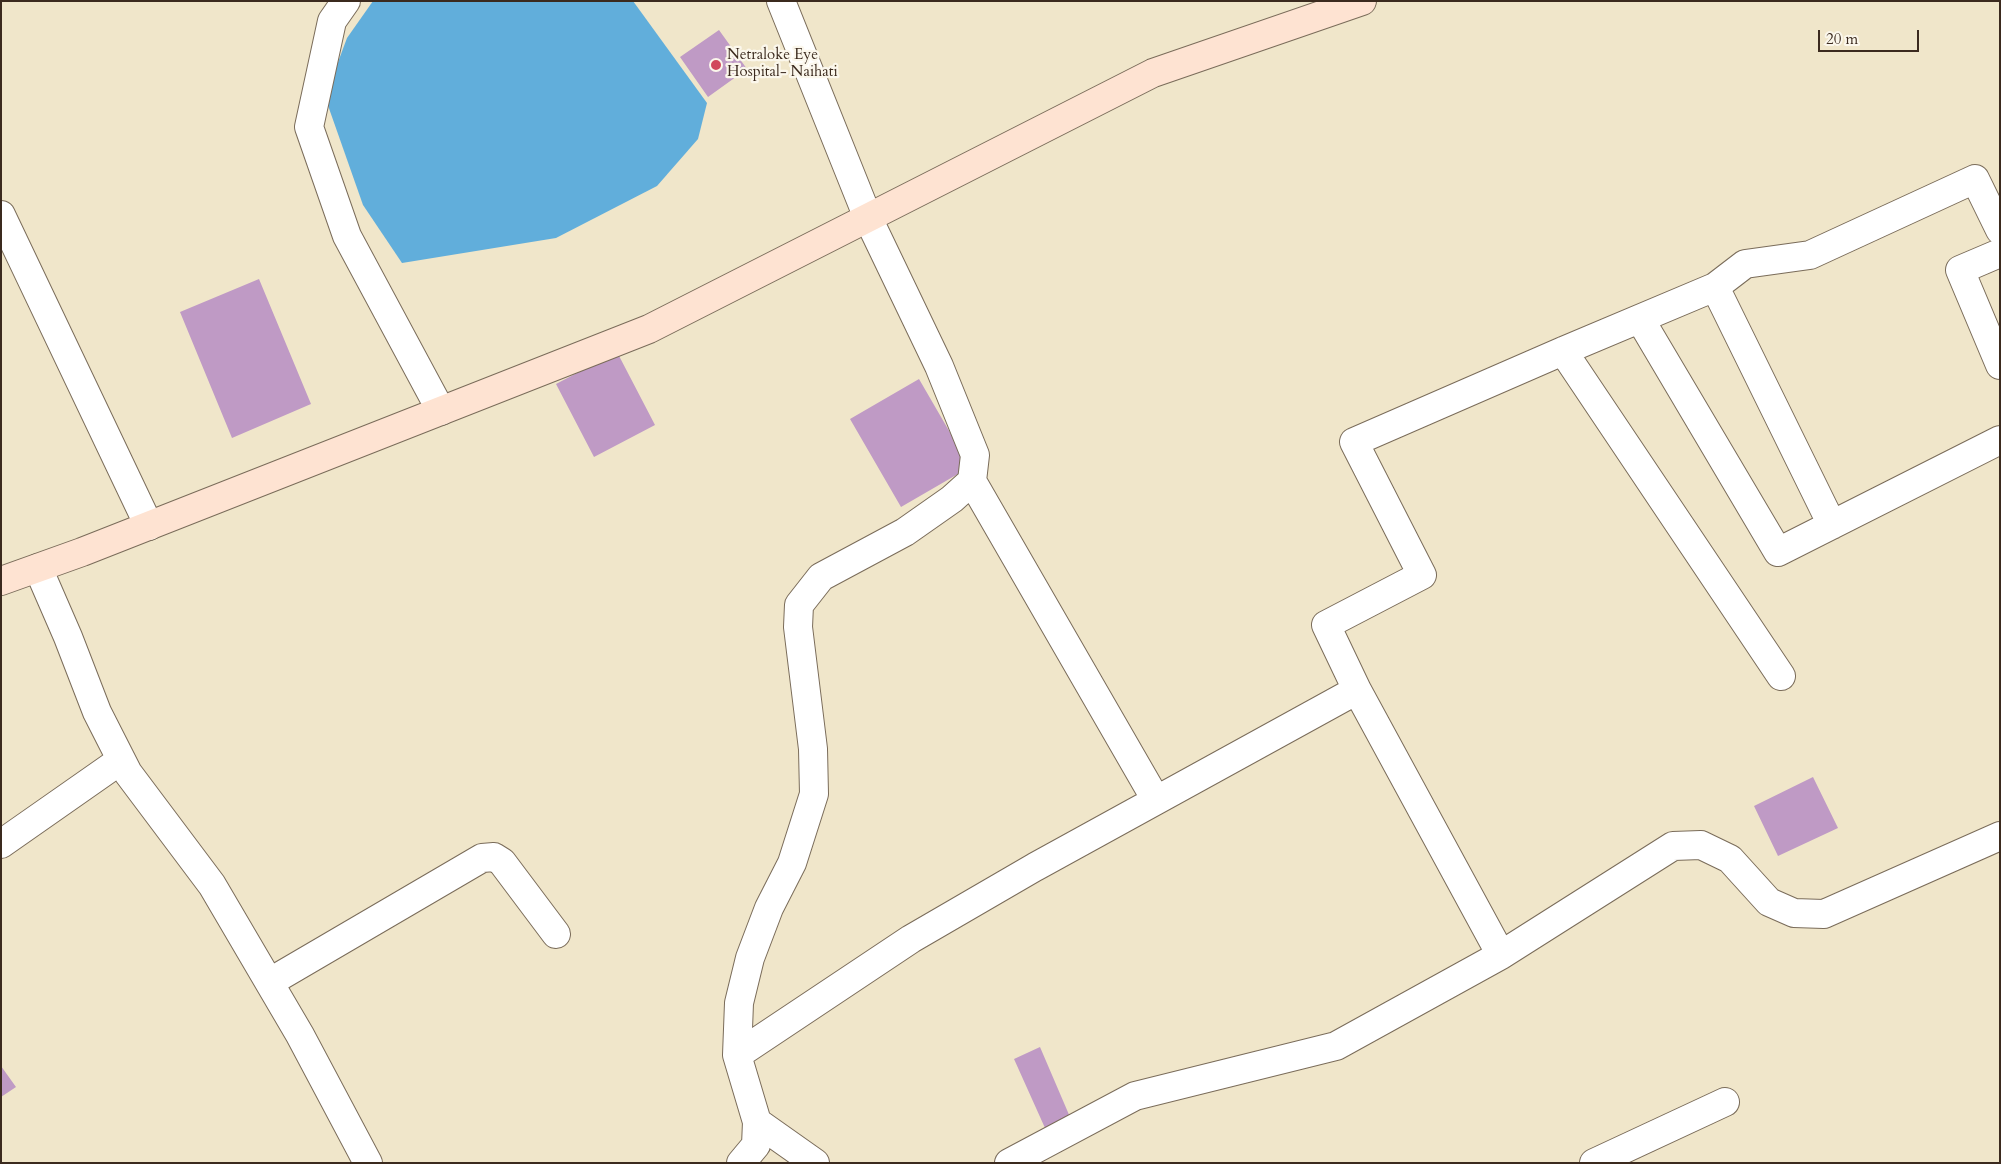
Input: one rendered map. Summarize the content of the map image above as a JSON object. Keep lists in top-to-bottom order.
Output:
{
  "places": ["Netraloke Eye Hospital- Naihati"],
  "scale_bar": "20 m"
}
